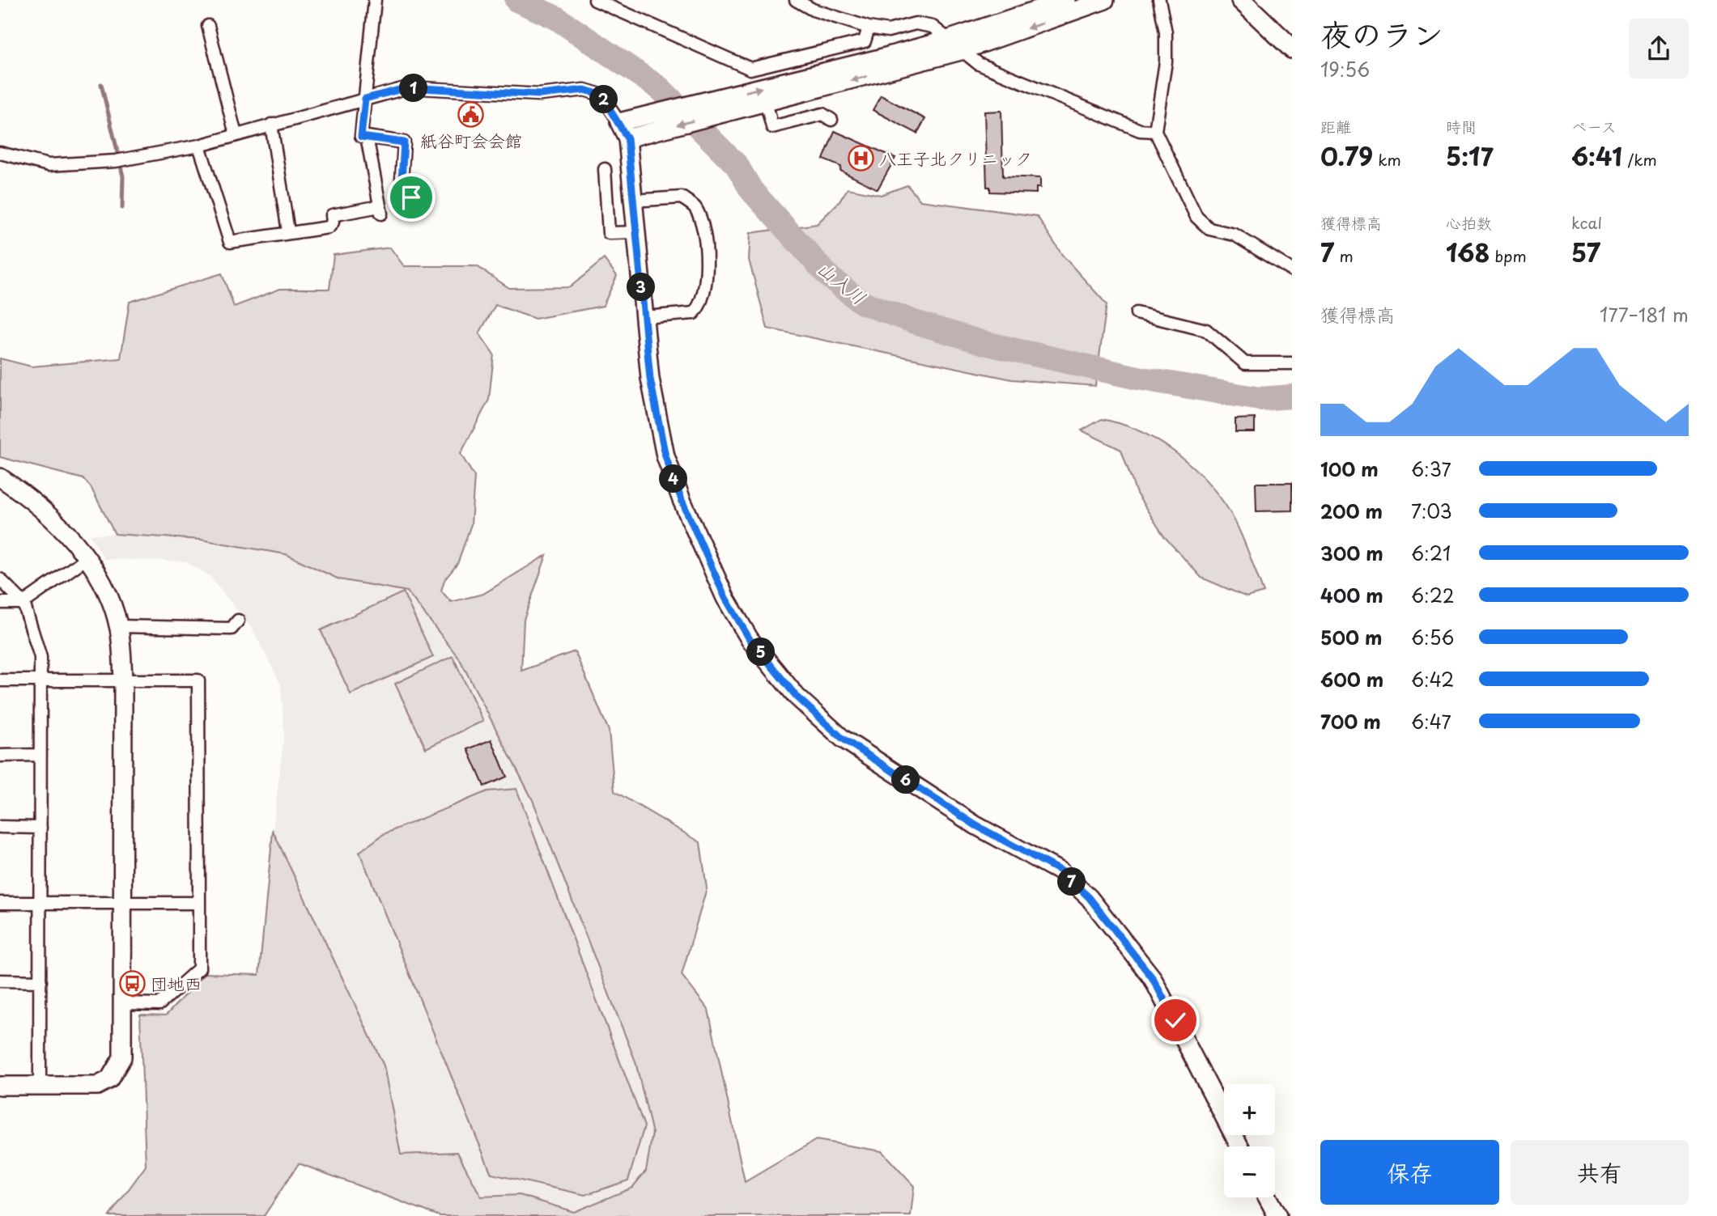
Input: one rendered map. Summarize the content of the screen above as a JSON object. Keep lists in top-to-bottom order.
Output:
{
  "water": ["山入川"],
  "places": {
    "public building": ["紙谷町会会館"],
    "hospital": ["八王子北クリニック"],
    "bus stop": ["団地西"]
  },
  "page": {
    "heading": ["夜のラン", "19:56"],
    "pins": [
      "1",
      "2",
      "3",
      "4",
      "5",
      "6",
      "7"
    ],
    "stats": [
      ["距離", "0.79 km"],
      ["時間", "5:17"],
      ["ペース", "6:41 /km"],
      ["獲得標高", "7 m"],
      ["心拍数", "168 bpm"],
      ["kcal", "57"]
    ],
    "chart": ["獲得標高", "177–181 m"],
    "list": [
      {
        "name": "100 m",
        "note": "6:37"
      },
      {
        "name": "200 m",
        "note": "7:03"
      },
      {
        "name": "300 m",
        "note": "6:21"
      },
      {
        "name": "400 m",
        "note": "6:22"
      },
      {
        "name": "500 m",
        "note": "6:56"
      },
      {
        "name": "600 m",
        "note": "6:42"
      },
      {
        "name": "700 m",
        "note": "6:47"
      }
    ],
    "map_buttons": ["+", "−"],
    "buttons": ["保存", "共有"]
  }
}
